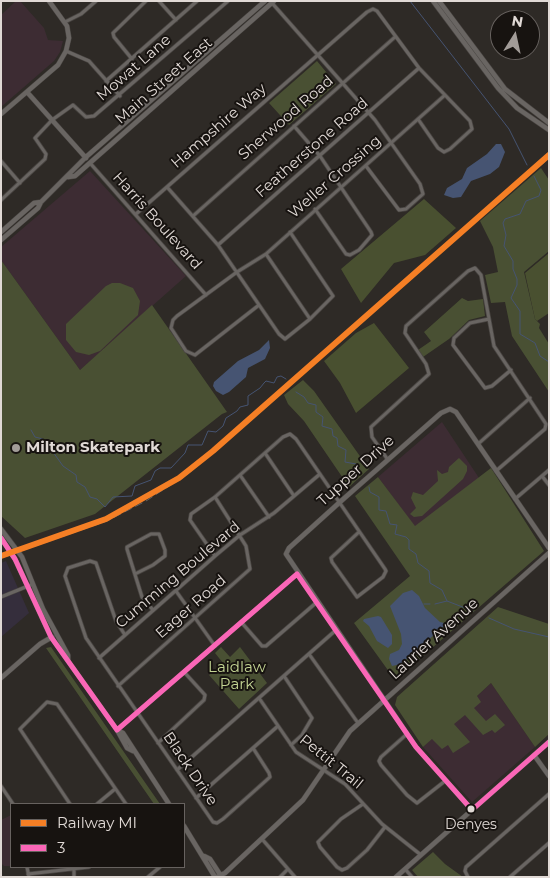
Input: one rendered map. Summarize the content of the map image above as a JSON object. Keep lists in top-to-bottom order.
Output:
{
  "streets": {
    "street": [
      "Mowat Lane",
      "Main Street East",
      "Sherwood Road",
      "Hampshire Way",
      "Featherstone Road",
      "Weller Crossing",
      "Harris Boulevard",
      "Tupper Drive",
      "Cumming Boulevard",
      "Eager Road",
      "Laurier Avenue",
      "Pettit Trail",
      "Black Drive"
    ]
  },
  "crossings": [
    ["Main Street East", "Harris Boulevard"],
    ["Sherwood Road", "Hampshire Way"],
    ["Hampshire Way", "Harris Boulevard"],
    ["Weller Crossing", "Harris Boulevard"],
    ["Tupper Drive", "Laurier Avenue"],
    ["Cumming Boulevard", "Eager Road"],
    ["Cumming Boulevard", "Black Drive"],
    ["Eager Road", "Black Drive"],
    ["Laurier Avenue", "Pettit Trail"]
  ],
  "parks": ["Laidlaw Park"],
  "places": ["Milton Skatepark", "Denyes"],
  "lines": ["rail line MI", "transit line 3"],
  "legend": ["Railway MI", "3"],
  "north": "top"
}
